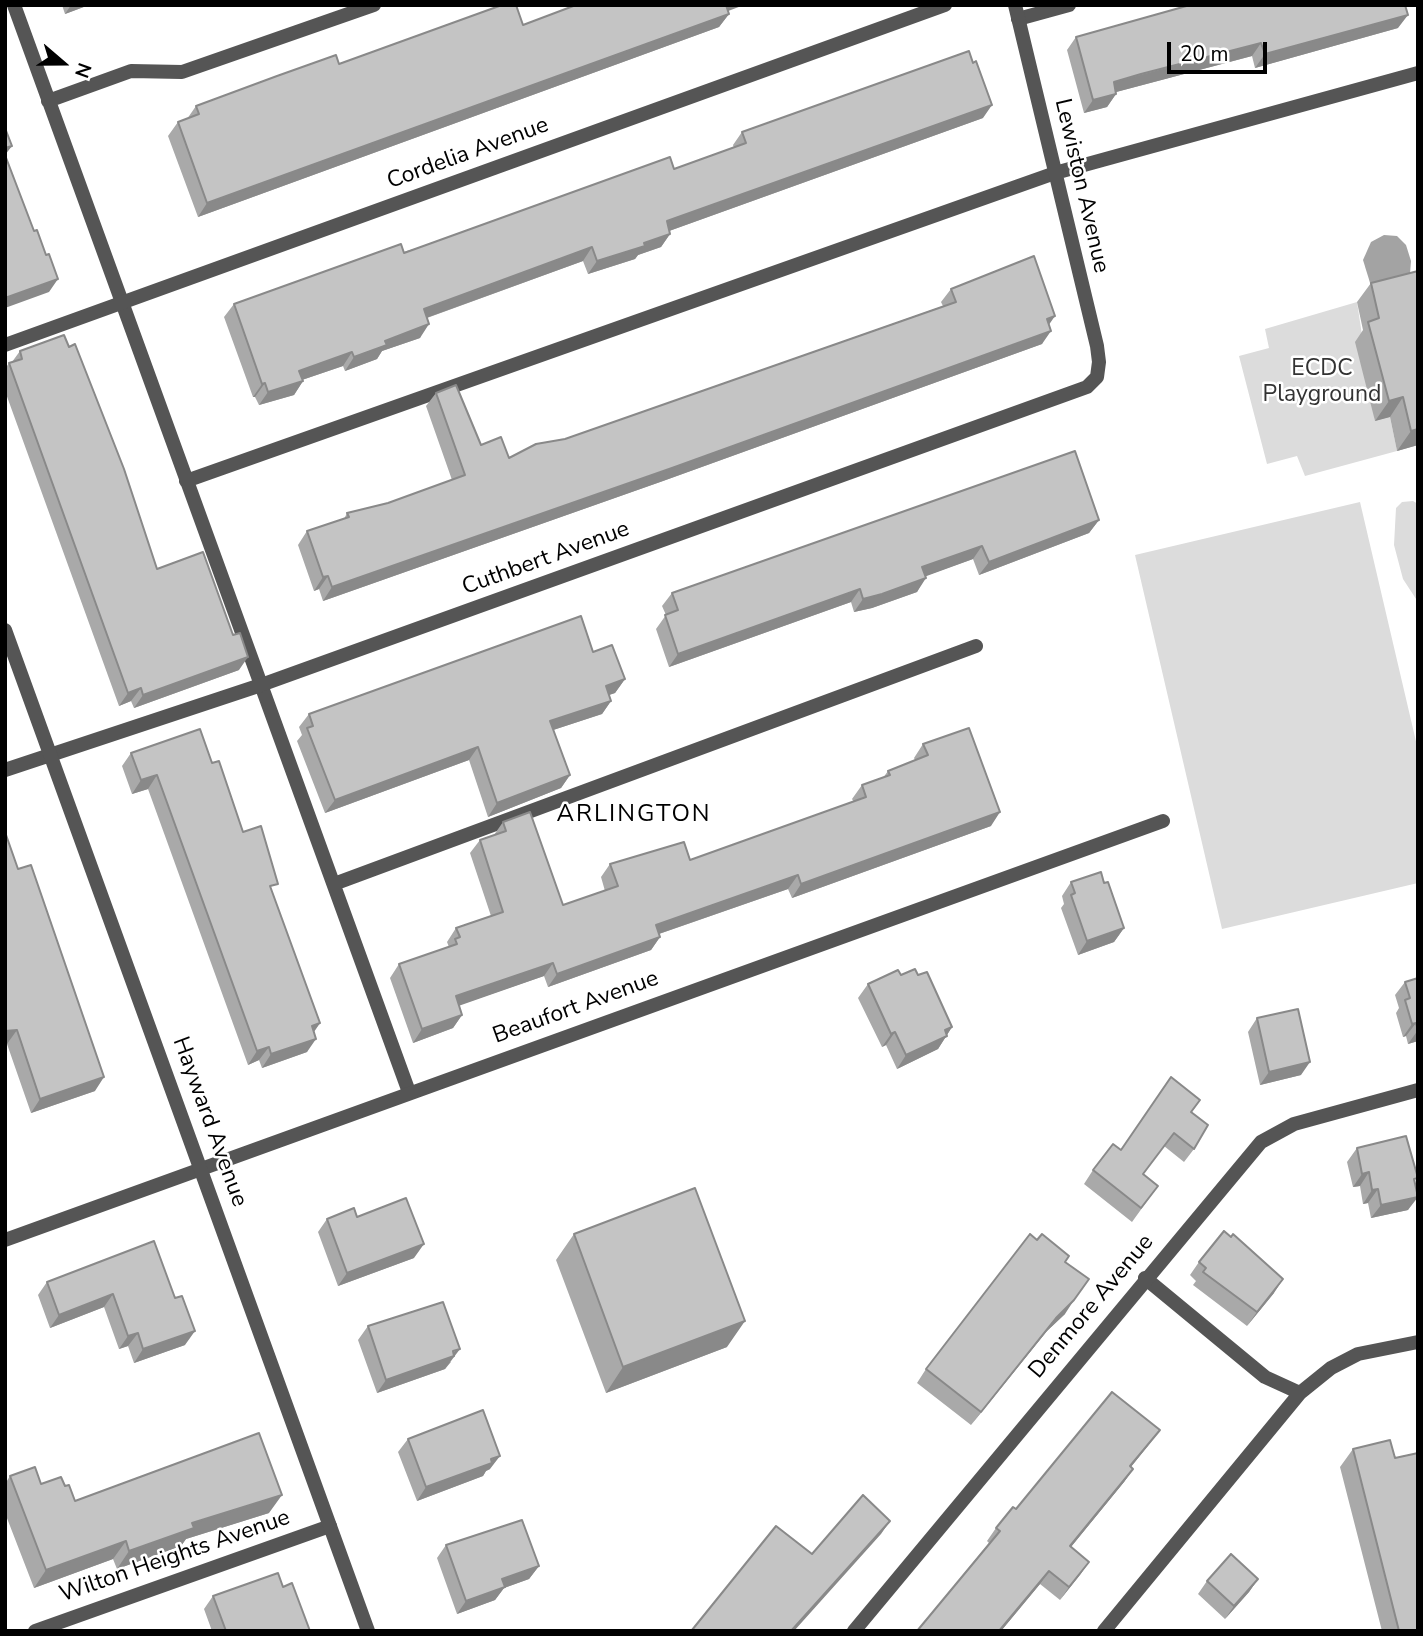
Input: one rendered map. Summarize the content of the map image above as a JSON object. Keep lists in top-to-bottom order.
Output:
{
  "streets": {
    "street": [
      "Cordelia Avenue",
      "Lewiston Avenue",
      "Cuthbert Avenue",
      "Beaufort Avenue",
      "Hayward Avenue",
      "Denmore Avenue",
      "Wilton Heights Avenue"
    ]
  },
  "crossings": [
    ["Lewiston Avenue", "Cuthbert Avenue"],
    ["Cuthbert Avenue", "Hayward Avenue"],
    ["Beaufort Avenue", "Hayward Avenue"],
    ["Hayward Avenue", "Wilton Heights Avenue"]
  ],
  "districts": ["ARLINGTON"],
  "parks": ["ECDC Playground"],
  "scale_bar": "20 m",
  "north": "right"
}
